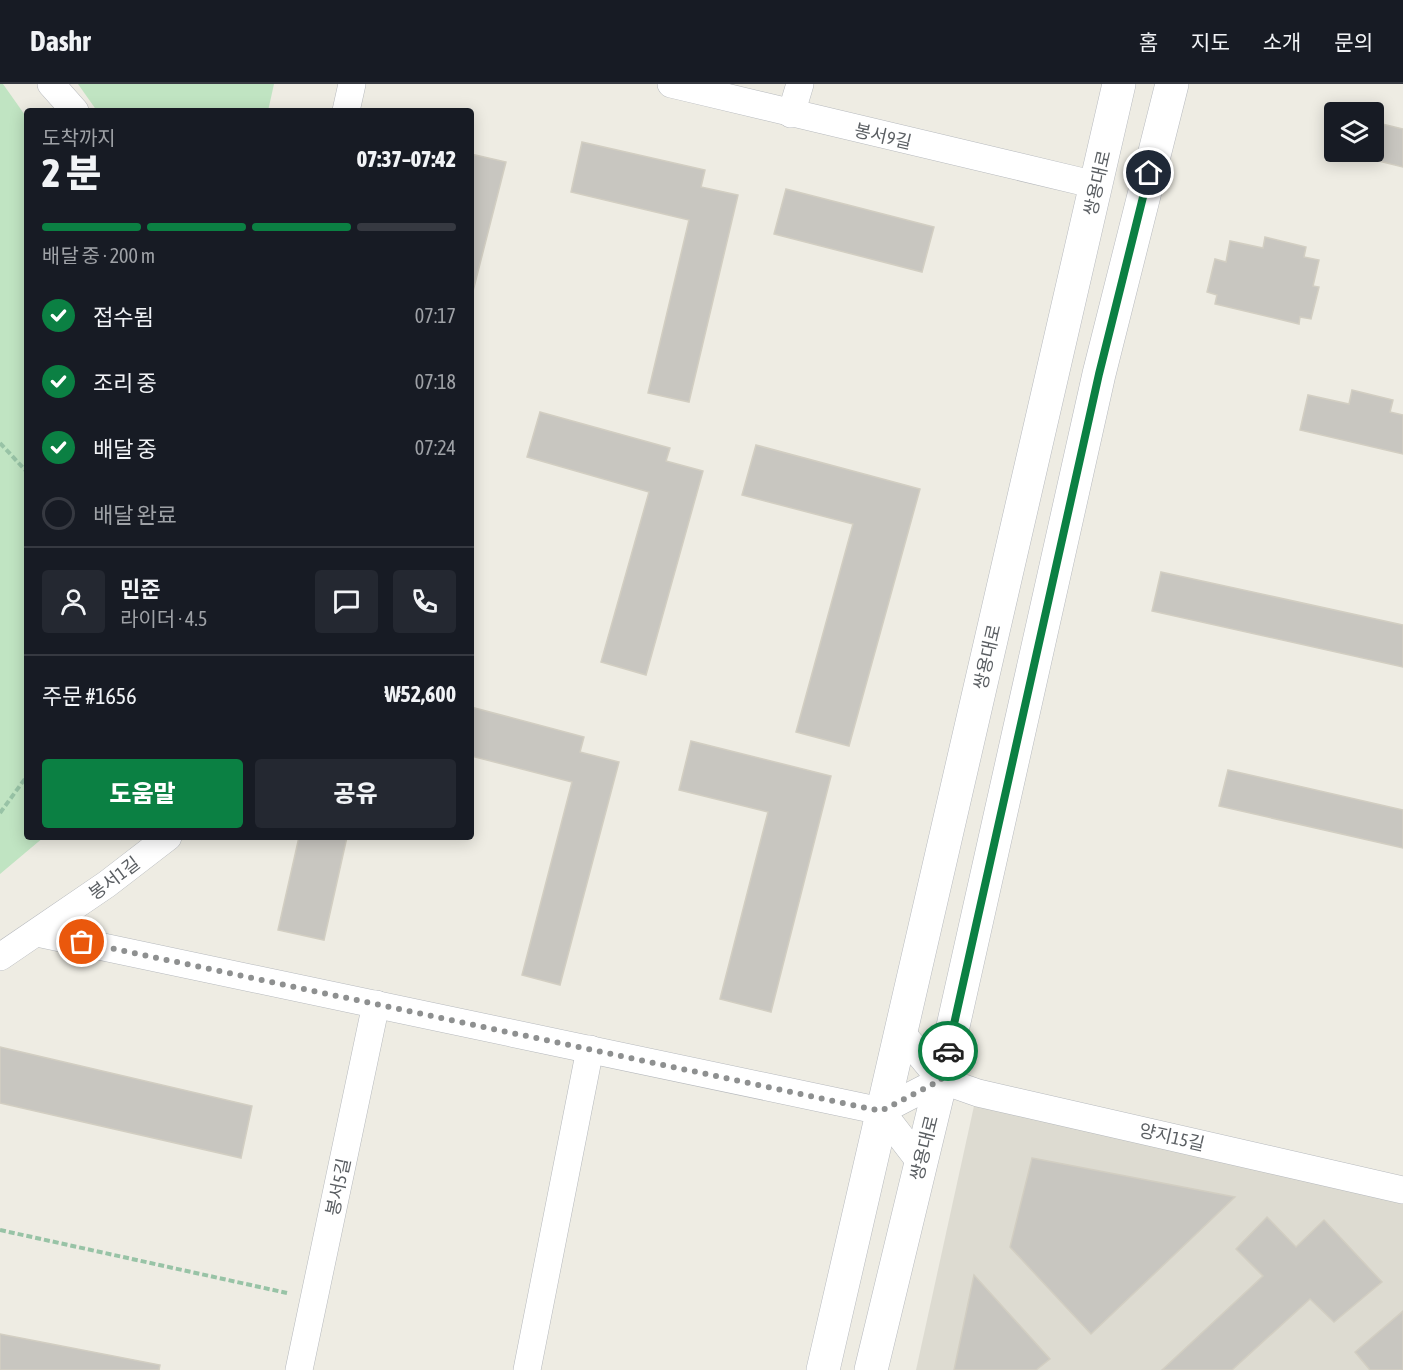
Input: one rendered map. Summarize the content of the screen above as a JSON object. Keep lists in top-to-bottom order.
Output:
{
  "streets": {
    "main road": ["쌍용대로"],
    "street": [
      "봉서9길",
      "봉서1길",
      "양지15길",
      "봉서5길"
    ]
  },
  "crossings": [
    ["봉서9길", "쌍용대로"],
    ["쌍용대로", "양지15길"]
  ],
  "page": {
    "header": "Dashr",
    "nav": [
      "홈",
      "지도",
      "소개",
      "문의"
    ],
    "heading": ["2 분", "도착까지", "07:37–07:42"],
    "panel": [
      "민준",
      "라이더 · 4.5",
      "주문 #1656",
      "₩52,600"
    ],
    "bar": "배달 중 · 200 m",
    "list": [
      ["접수됨", "07:17"],
      ["조리 중", "07:18"],
      ["배달 중", "07:24"],
      "배달 완료"
    ],
    "buttons": ["도움말", "공유"]
  }
}
